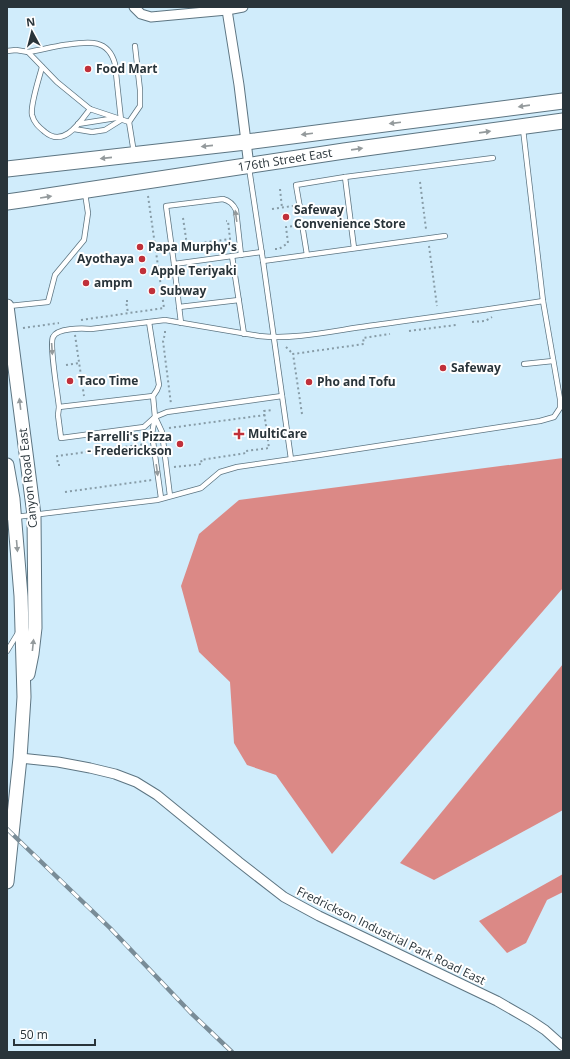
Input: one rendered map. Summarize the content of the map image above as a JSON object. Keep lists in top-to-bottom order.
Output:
{
  "streets": {
    "main road": ["176th Street East", "Canyon Road East"],
    "street": ["Fredrickson Industrial Park Road East"]
  },
  "crossings": [
    ["Canyon Road East", "Fredrickson Industrial Park Road East"]
  ],
  "places": {
    "other": [
      "Food Mart",
      "Safeway Convenience Store",
      "Papa Murphy's",
      "Ayothaya",
      "Apple Teriyaki",
      "ampm",
      "Subway",
      "Safeway",
      "Taco Time",
      "Pho and Tofu",
      "Farrelli's Pizza - Frederickson"
    ],
    "health": ["MultiCare"]
  },
  "scale_bar": "50 m",
  "north": "top"
}
